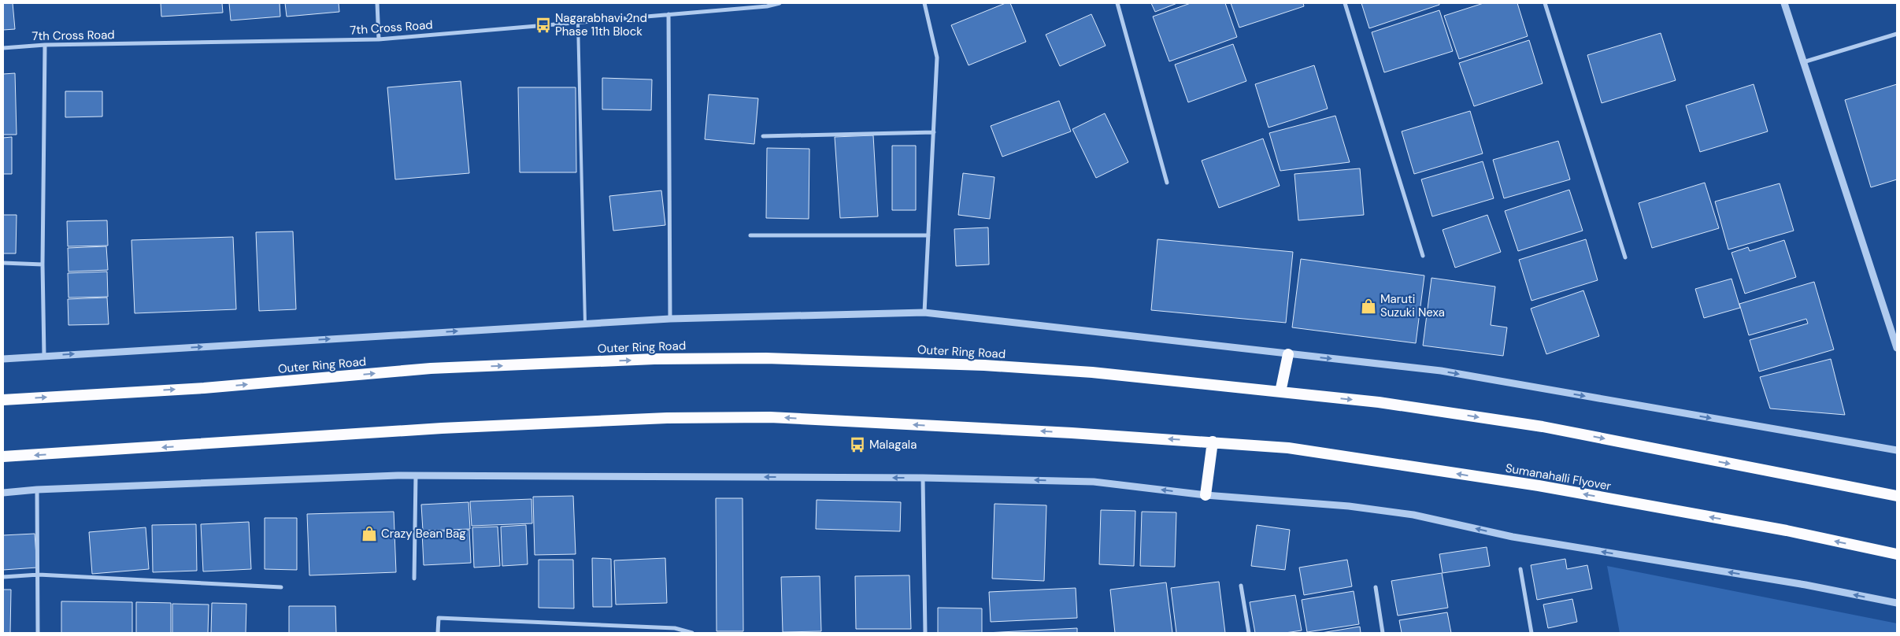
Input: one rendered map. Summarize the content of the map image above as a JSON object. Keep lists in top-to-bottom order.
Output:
{
  "streets": {
    "highway": ["Outer Ring Road", "Sumanahalli Flyover"],
    "street": ["7th Cross Road"]
  },
  "places": {
    "bus stop": ["Nagarabhavi 2nd Phase 11th Block", "Malagala"],
    "shop": ["Maruti Suzuki Nexa", "Crazy Bean Bag"]
  }
}
